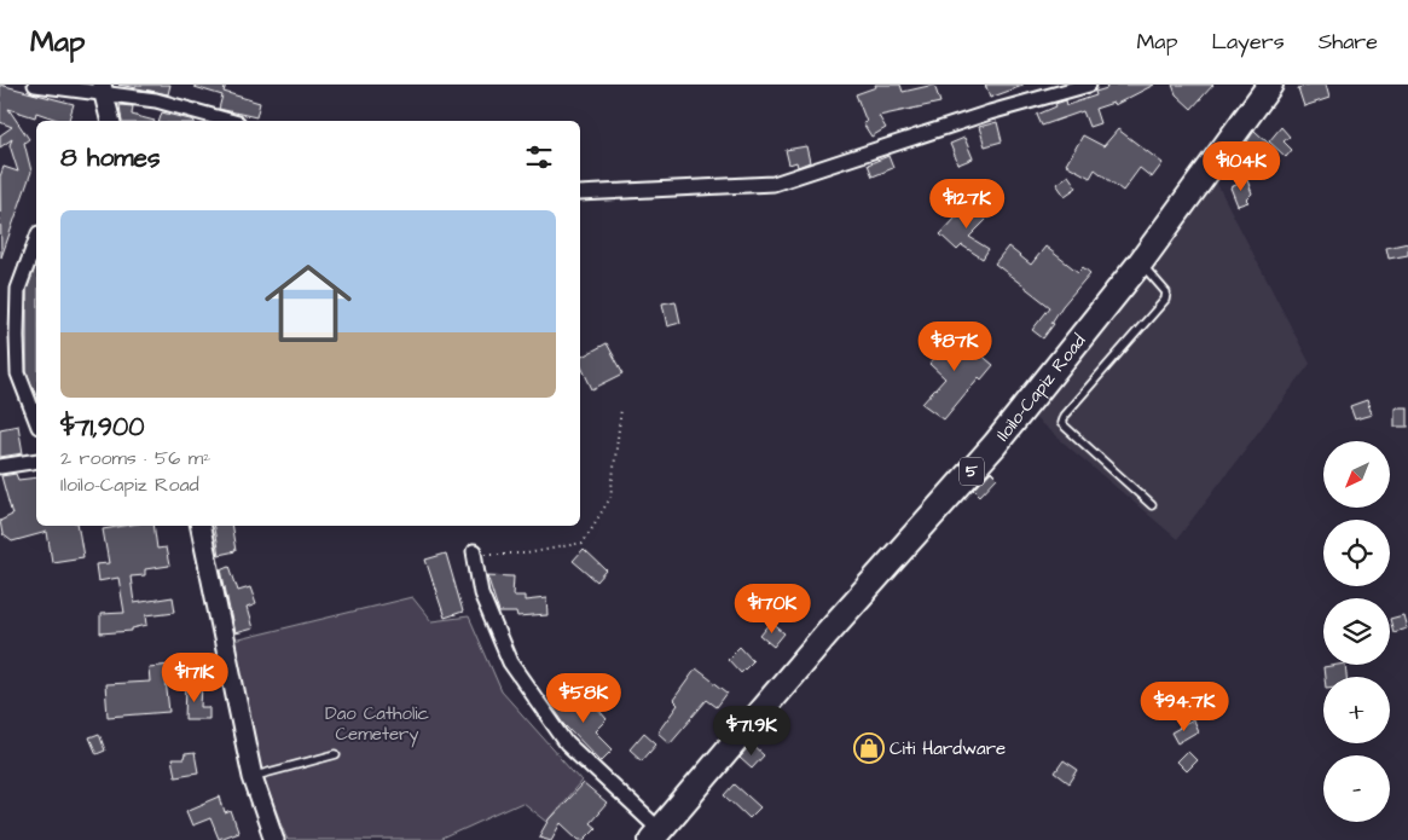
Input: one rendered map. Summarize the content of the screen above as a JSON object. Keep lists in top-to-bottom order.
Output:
{
  "streets": {
    "highway": ["Iloilo-Capiz Road", "5"]
  },
  "parks": ["Dao Catholic Cemetery"],
  "places": {
    "shop": ["Citi Hardware"]
  },
  "north": "bottom left",
  "page": {
    "header": "Map",
    "nav": ["Map", "Layers", "Share"],
    "heading": "8 homes",
    "price": [
      "$104K",
      "$127K",
      "$87K",
      "$170K",
      "$171K",
      "$58K",
      "$94.7K",
      "$71.9K"
    ],
    "list": [
      {
        "name": "$71,900",
        "note": "2 rooms · 56 m² · Iloilo-Capiz Road"
      }
    ],
    "map_buttons": ["+", "−"]
  }
}
